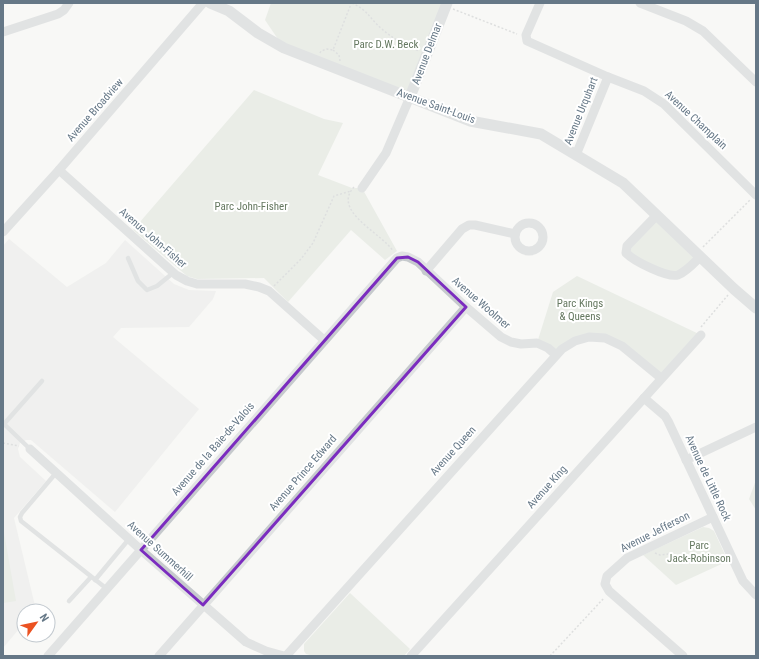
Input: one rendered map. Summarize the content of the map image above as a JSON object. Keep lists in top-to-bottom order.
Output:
{
  "streets": {
    "street": [
      "Avenue Delmar",
      "Avenue Saint-Louis",
      "Avenue Broadview",
      "Avenue Urquhart",
      "Avenue Champlain",
      "Avenue John-Fisher",
      "Avenue Woolmer",
      "Avenue de la Baie-de-Valois",
      "Avenue Queen",
      "Avenue Prince Edward",
      "Avenue de Little Rock",
      "Avenue King",
      "Avenue Jefferson",
      "Avenue Summerhill"
    ]
  },
  "crossings": [
    ["Avenue Delmar", "Avenue Saint-Louis"],
    ["Avenue Saint-Louis", "Avenue Urquhart"],
    ["Avenue Broadview", "Avenue John-Fisher"],
    ["Avenue Urquhart", "Avenue Champlain"],
    ["Avenue John-Fisher", "Avenue de la Baie-de-Valois"],
    ["Avenue Woolmer", "Avenue de la Baie-de-Valois"],
    ["Avenue Woolmer", "Avenue Queen"],
    ["Avenue Woolmer", "Avenue Prince Edward"],
    ["Avenue de la Baie-de-Valois", "Avenue Summerhill"],
    ["Avenue Queen", "Avenue King"],
    ["Avenue Queen", "Avenue Summerhill"],
    ["Avenue Prince Edward", "Avenue Summerhill"],
    ["Avenue de Little Rock", "Avenue King"],
    ["Avenue de Little Rock", "Avenue Jefferson"]
  ],
  "parks": [
    "Parc D.W. Beck",
    "Parc John-Fisher",
    "Parc Kings & Queens",
    "Parc Jack-Robinson"
  ],
  "north": "top right"
}
